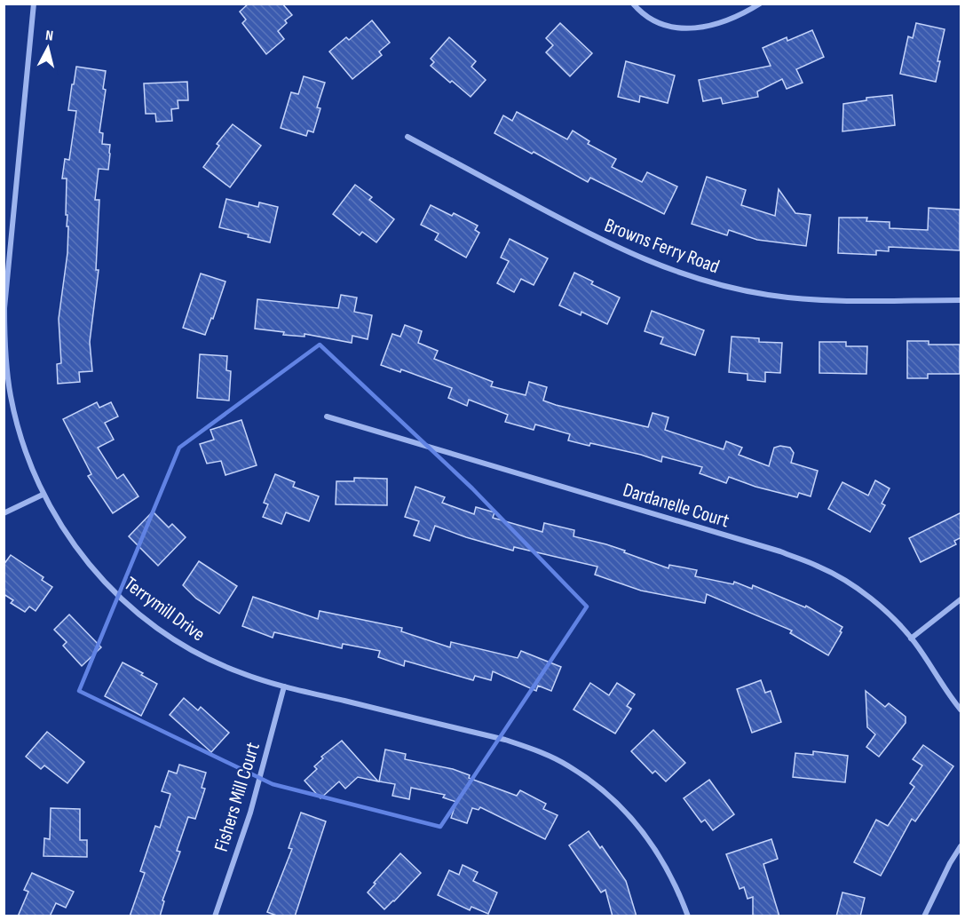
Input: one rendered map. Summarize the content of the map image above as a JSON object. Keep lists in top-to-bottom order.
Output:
{
  "streets": {
    "street": [
      "Browns Ferry Road",
      "Dardanelle Court",
      "Terrymill Drive",
      "Fishers Mill Court"
    ]
  },
  "crossings": [
    ["Terrymill Drive", "Fishers Mill Court"]
  ],
  "north": "top"
}
